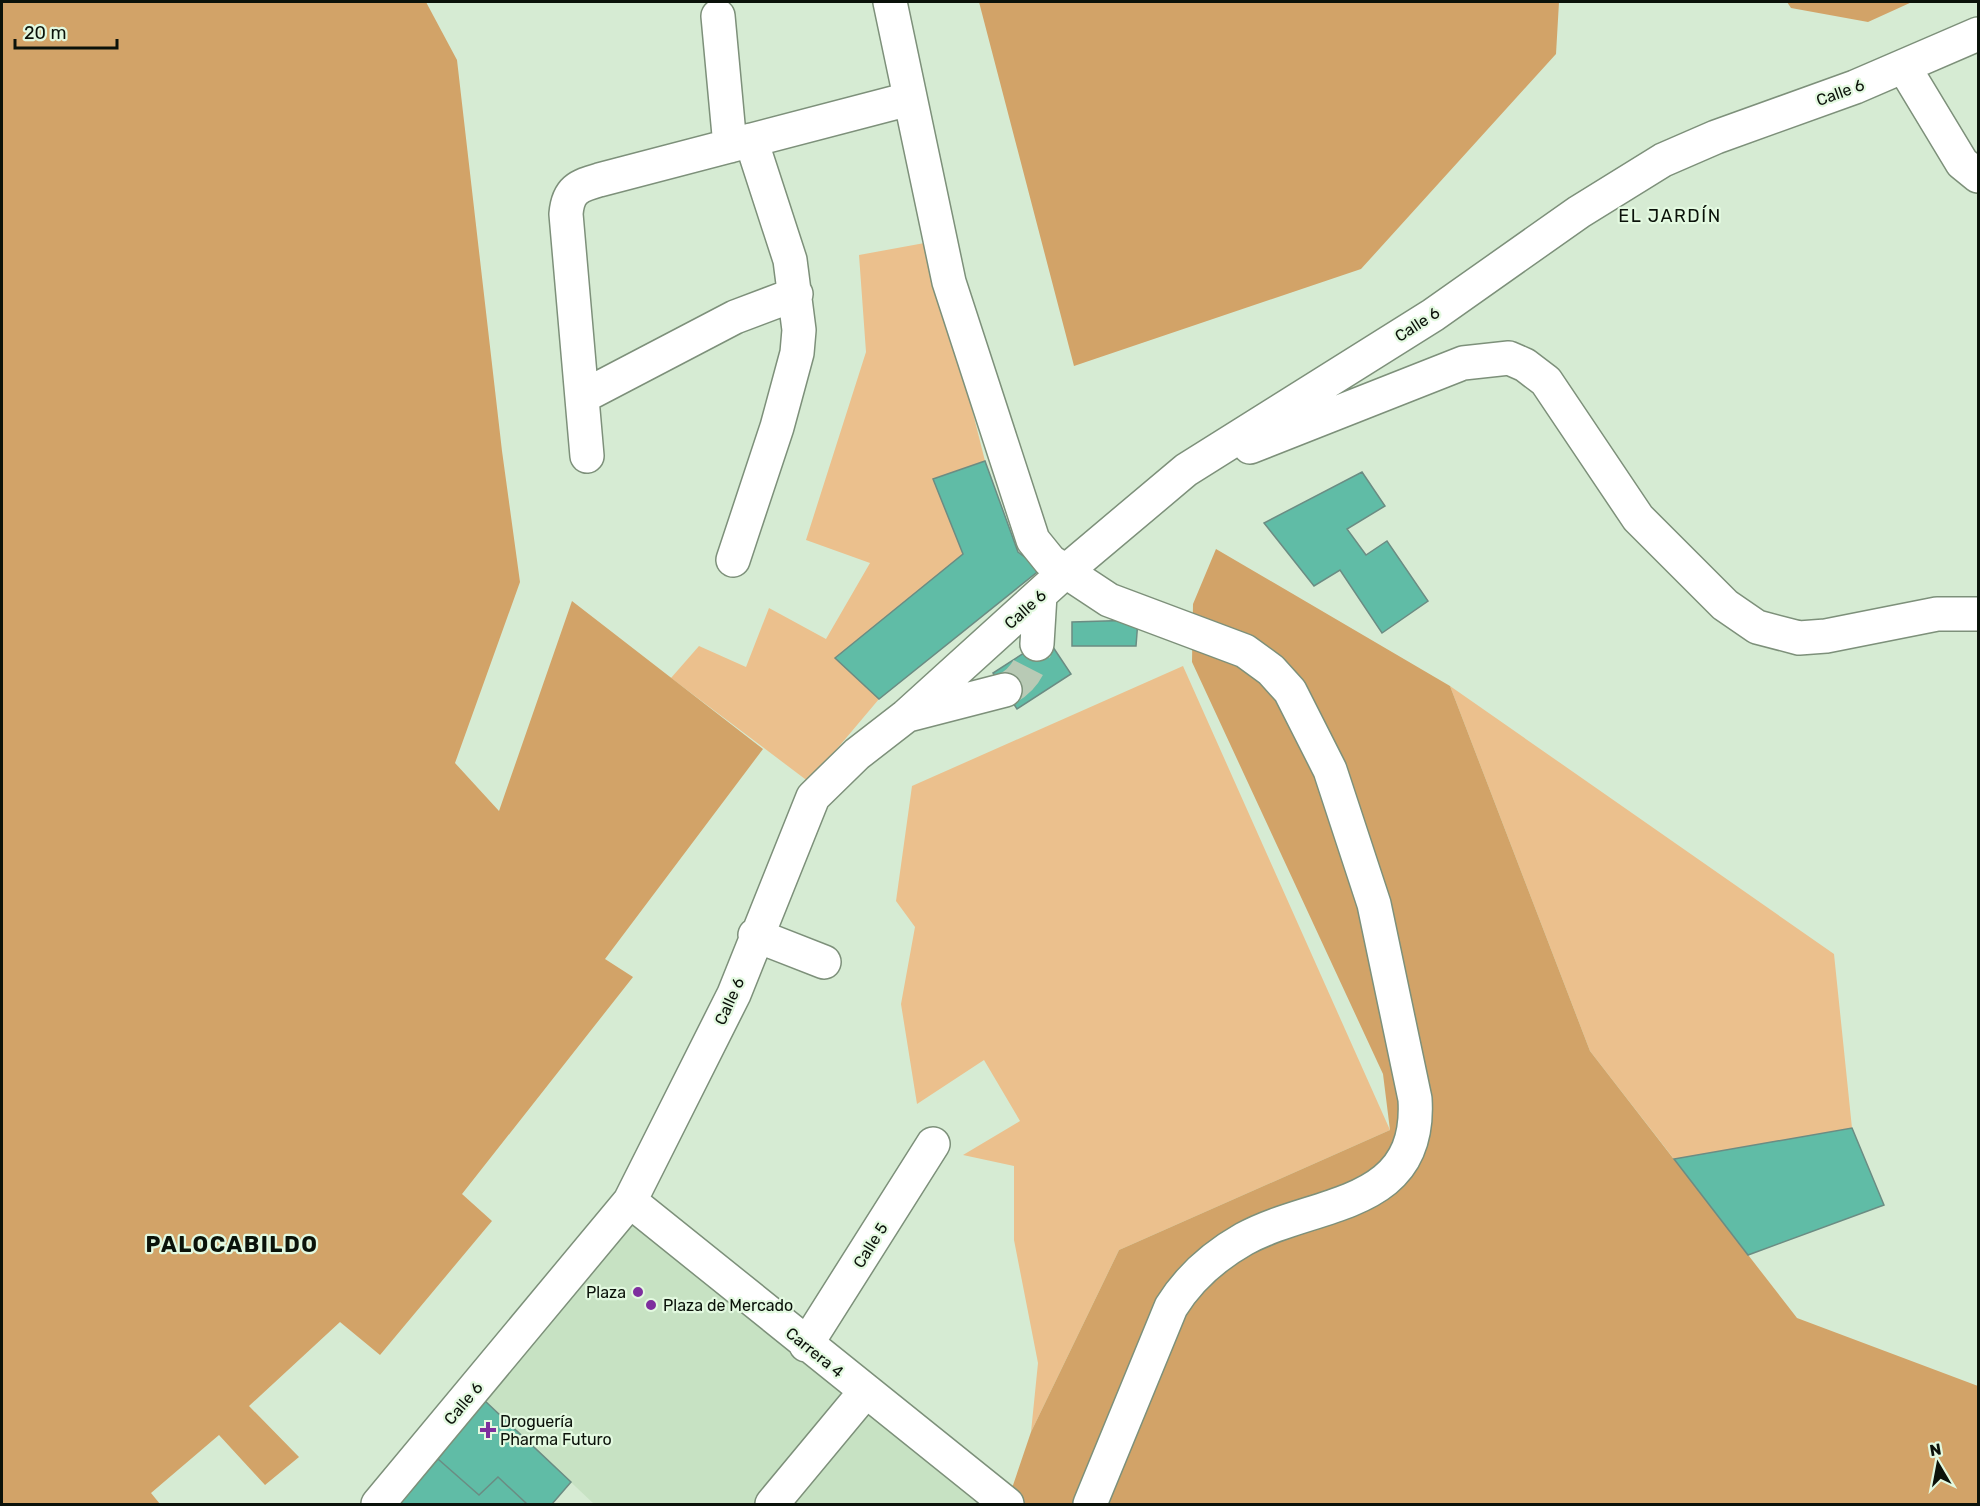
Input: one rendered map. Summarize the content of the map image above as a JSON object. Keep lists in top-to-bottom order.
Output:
{
  "streets": {
    "street": ["Calle 6", "Calle 5", "Carrera 4"]
  },
  "crossings": [
    ["Calle 6", "Carrera 4"],
    ["Calle 5", "Carrera 4"]
  ],
  "districts": ["EL JARDÍN", "PALOCABILDO"],
  "places": {
    "other": ["Plaza", "Plaza de Mercado"],
    "health": ["Droguería Pharma Futuro"]
  },
  "scale_bar": "20 m",
  "north": "top"
}
